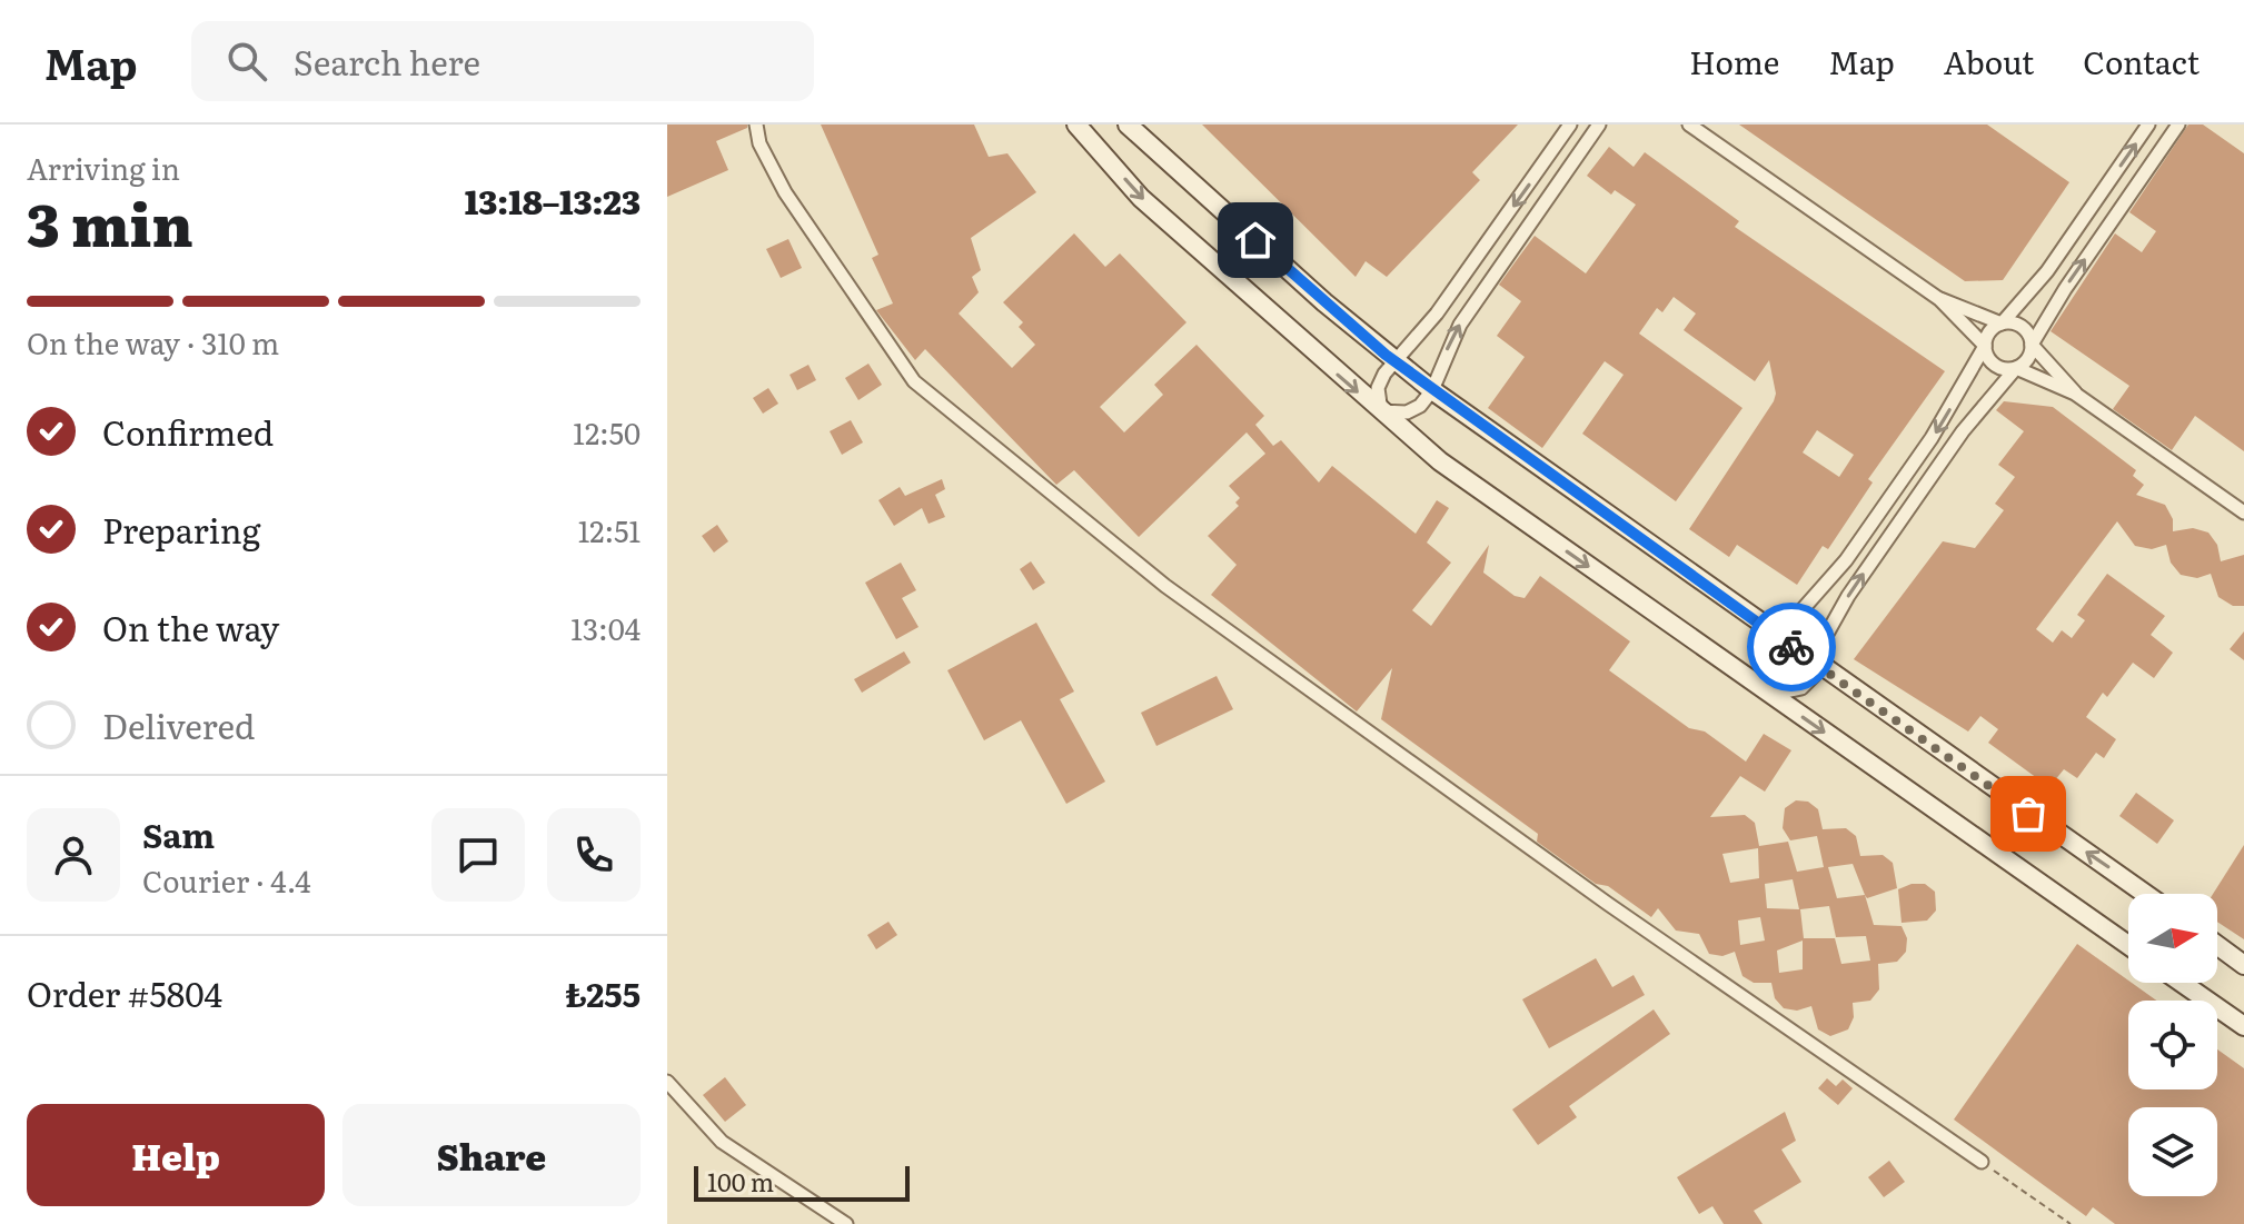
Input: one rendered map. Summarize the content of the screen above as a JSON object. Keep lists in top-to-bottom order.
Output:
{
  "scale_bar": "100 m",
  "north": "right",
  "page": {
    "header": "Map",
    "search": "Search here",
    "nav": [
      "Home",
      "Map",
      "About",
      "Contact"
    ],
    "heading": ["3 min", "Arriving in", "13:18–13:23"],
    "panel": [
      "Sam",
      "Courier · 4.4",
      "Order #5804",
      "₺255"
    ],
    "bar": "On the way · 310 m",
    "list": [
      ["Confirmed", "12:50"],
      ["Preparing", "12:51"],
      ["On the way", "13:04"],
      "Delivered"
    ],
    "buttons": ["Help", "Share"],
    "scale": "100 m"
  }
}
